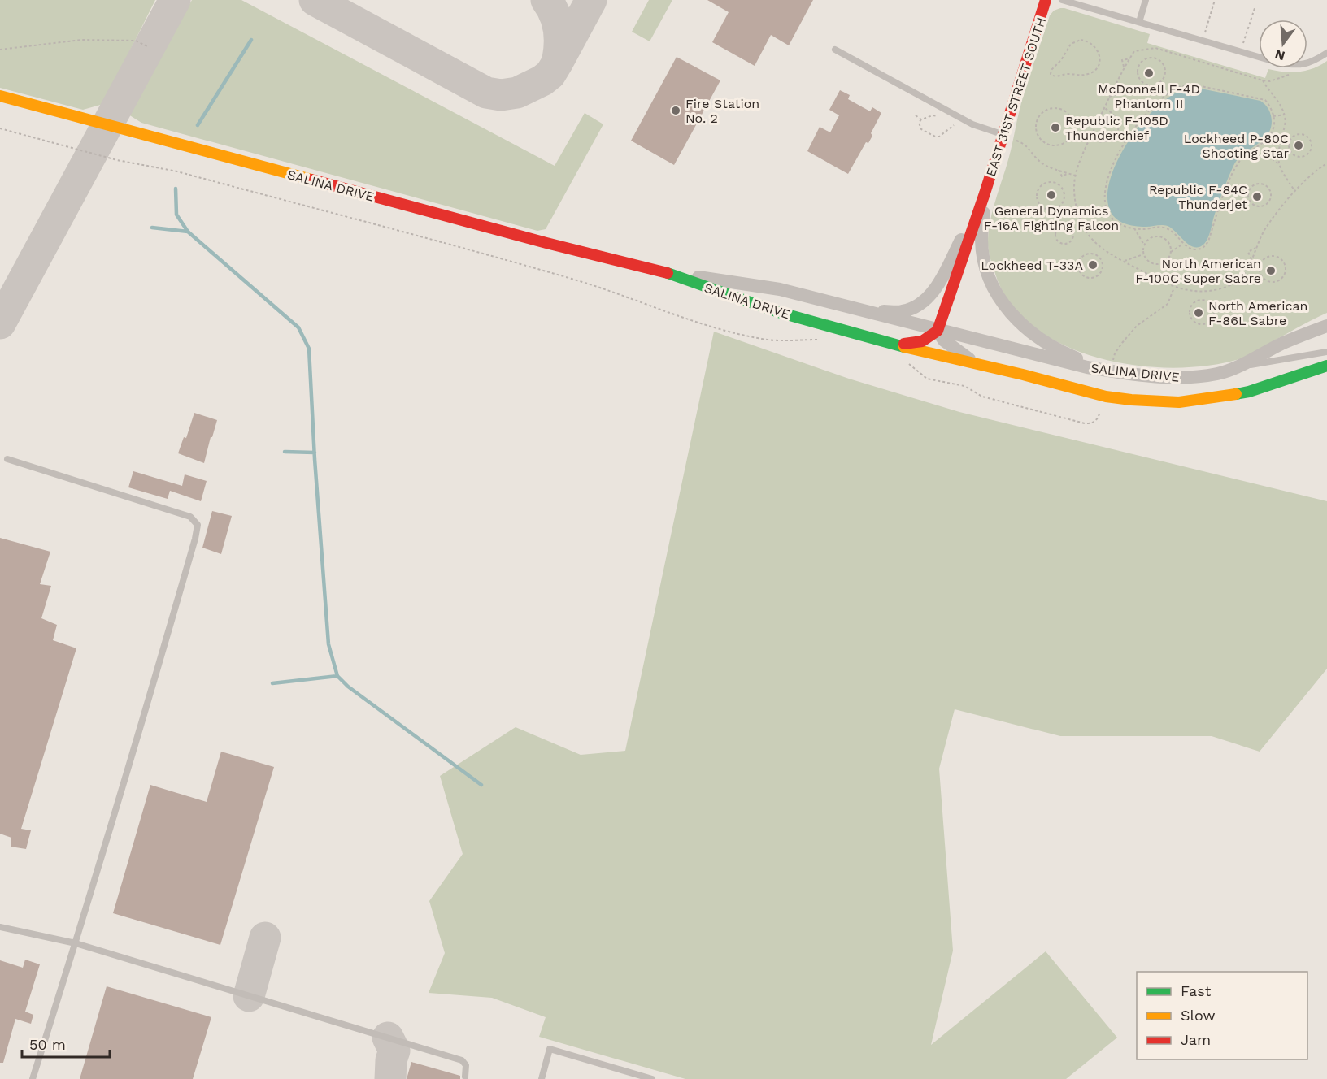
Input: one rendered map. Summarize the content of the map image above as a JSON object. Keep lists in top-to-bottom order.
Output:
{
  "streets": {
    "street": ["EAST 31ST STREET SOUTH", "SALINA DRIVE"]
  },
  "crossings": [
    ["EAST 31ST STREET SOUTH", "SALINA DRIVE"]
  ],
  "places": [
    "McDonnell F-4D Phantom II",
    "Fire Station No. 2",
    "Republic F-105D Thunderchief",
    "Lockheed P-80C Shooting Star",
    "General Dynamics F-16A Fighting Falcon",
    "Republic F-84C Thunderjet",
    "Lockheed T-33A",
    "North American F-100C Super Sabre",
    "North American F-86L Sabre"
  ],
  "legend": ["Fast", "Slow", "Jam"],
  "scale_bar": "50 m",
  "north": "bottom"
}
